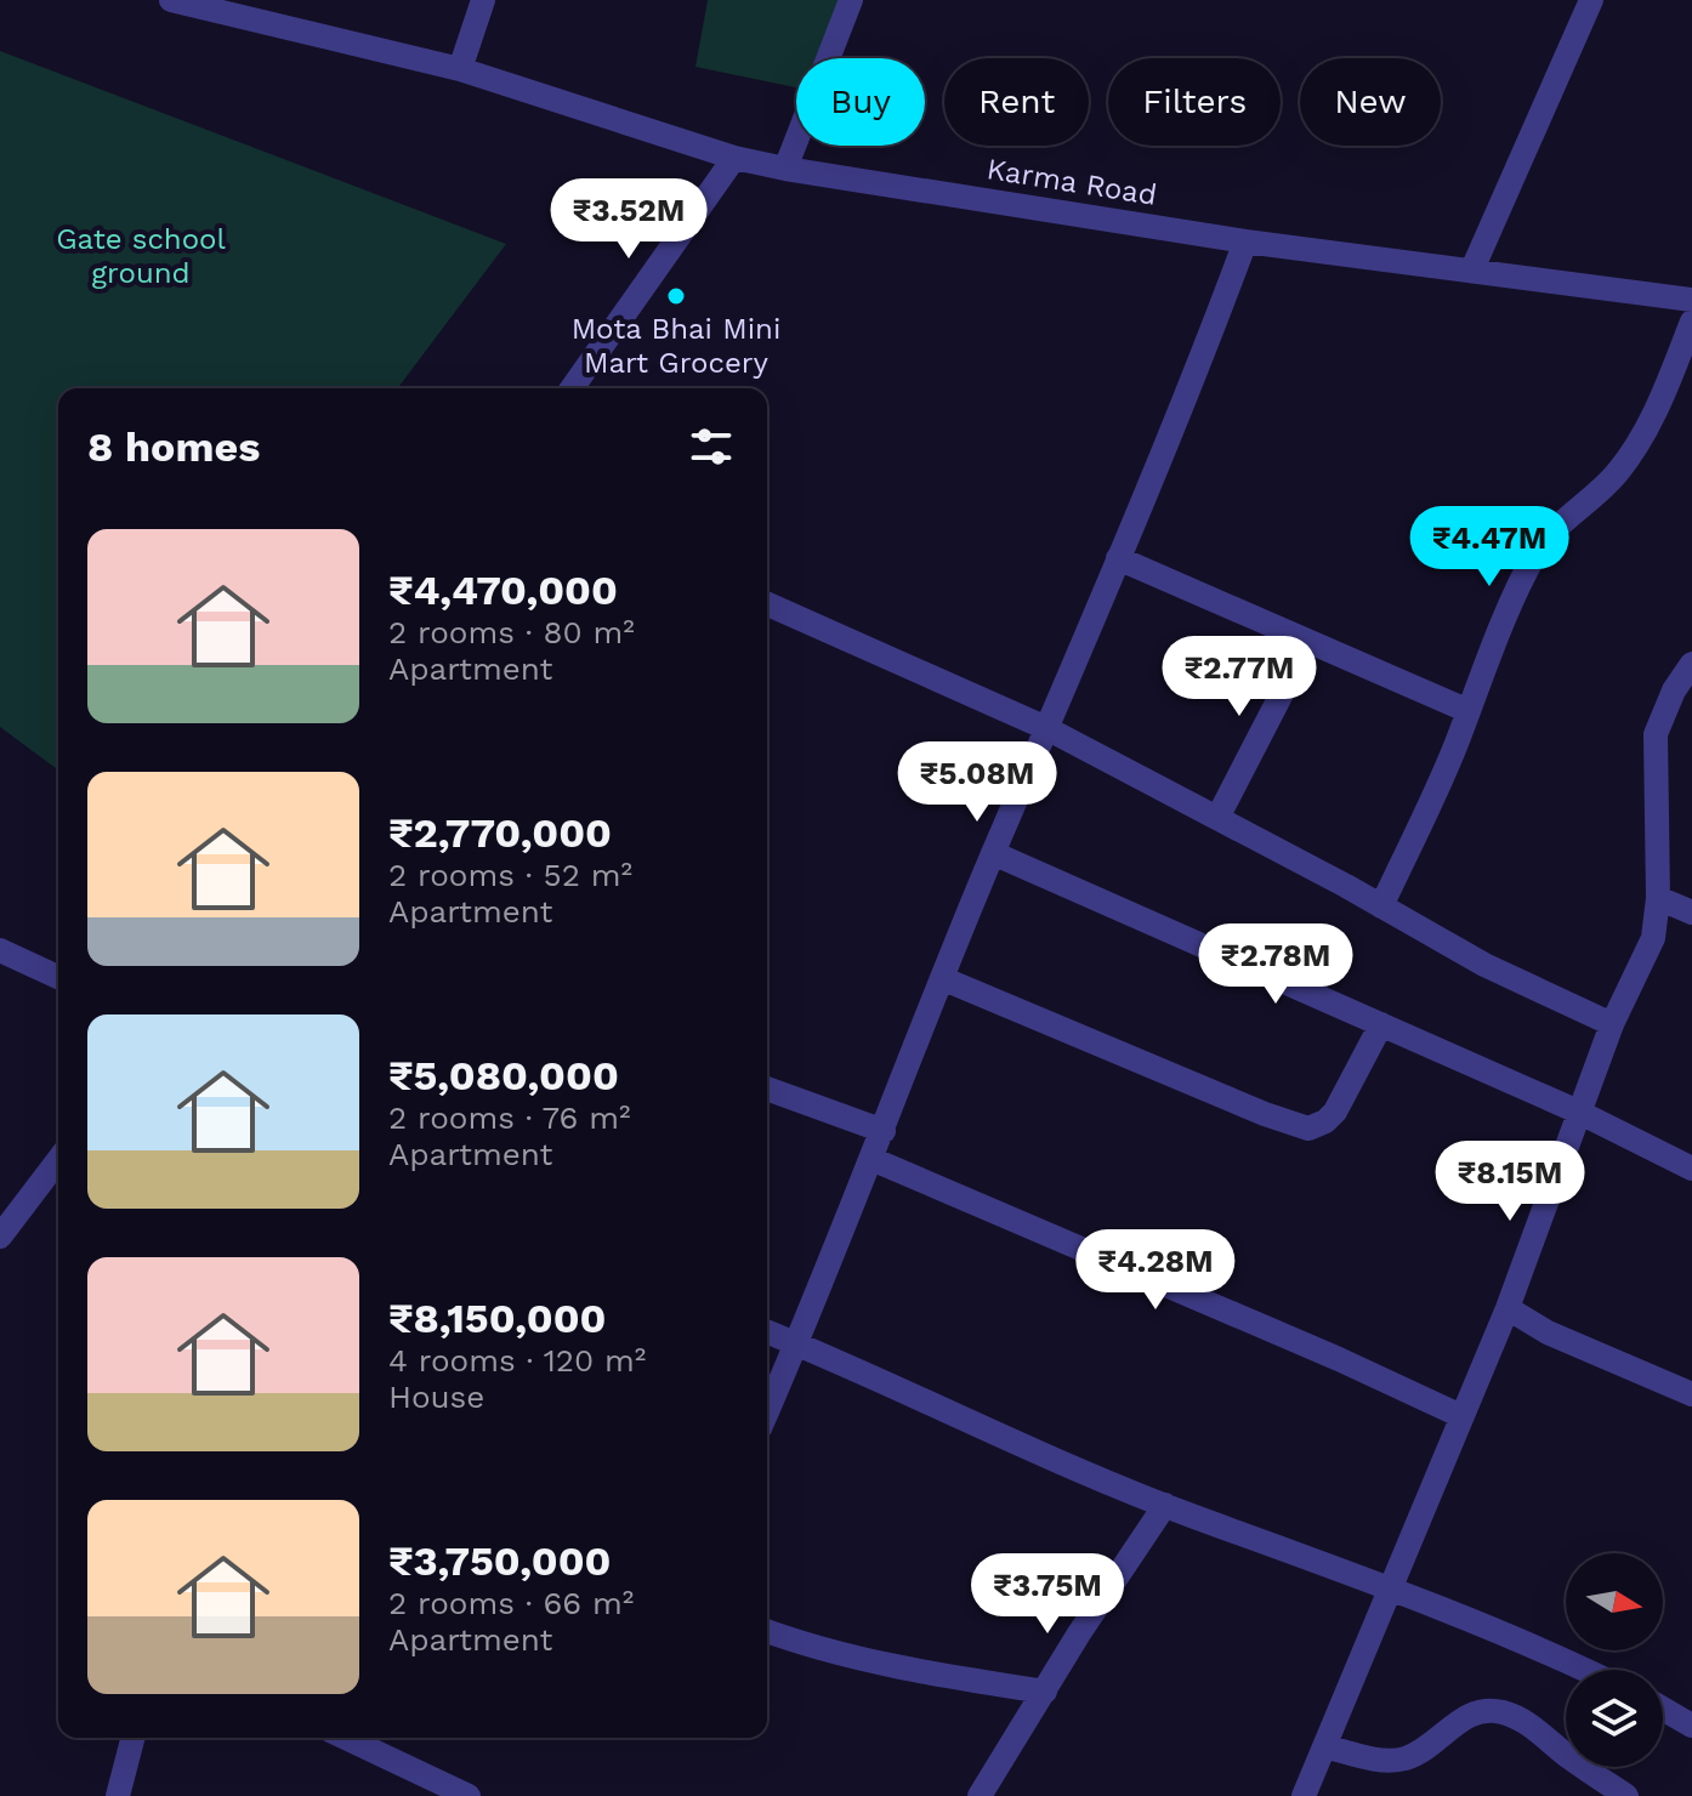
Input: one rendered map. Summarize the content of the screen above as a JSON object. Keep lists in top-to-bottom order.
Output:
{
  "streets": {
    "street": ["Karma Road"]
  },
  "parks": ["Gate school ground"],
  "places": ["Mota Bhai Mini Mart Grocery"],
  "north": "right",
  "page": {
    "chip": [
      "Buy",
      "Rent",
      "Filters",
      "New"
    ],
    "price": [
      "₹3.52M",
      "₹4.47M",
      "₹2.77M",
      "₹5.08M",
      "₹2.78M",
      "₹8.15M",
      "₹4.28M",
      "₹3.75M"
    ],
    "heading": "8 homes",
    "list": [
      {
        "name": "₹4,470,000",
        "note": "2 rooms · 80 m² · Apartment"
      },
      {
        "name": "₹2,770,000",
        "note": "2 rooms · 52 m² · Apartment"
      },
      {
        "name": "₹5,080,000",
        "note": "2 rooms · 76 m² · Apartment"
      },
      {
        "name": "₹8,150,000",
        "note": "4 rooms · 120 m² · House"
      },
      {
        "name": "₹3,750,000",
        "note": "2 rooms · 66 m² · Apartment"
      }
    ]
  }
}
